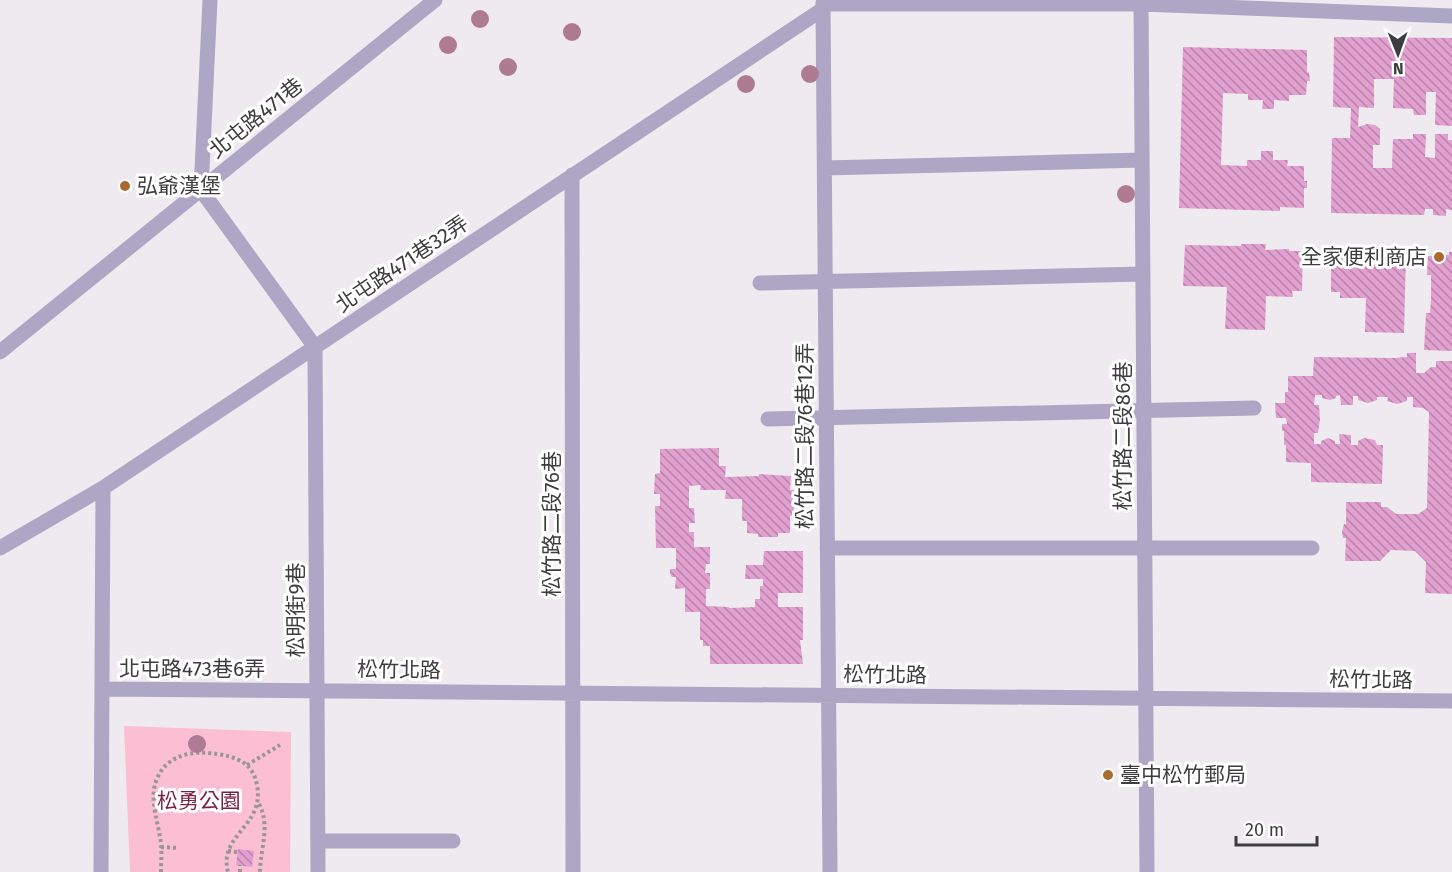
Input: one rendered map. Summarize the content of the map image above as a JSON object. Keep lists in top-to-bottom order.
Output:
{
  "streets": {
    "street": [
      "北屯路471巷",
      "北屯路471巷32弄",
      "松竹路二段76巷12弄",
      "松竹路二段86巷",
      "松竹路二段76巷",
      "松明街9巷",
      "北屯路473巷6弄",
      "松竹北路"
    ]
  },
  "crossings": [
    ["北屯路471巷32弄", "松竹路二段76巷12弄"],
    ["北屯路471巷32弄", "松竹路二段76巷"],
    ["北屯路471巷32弄", "松明街9巷"],
    ["北屯路471巷32弄", "北屯路473巷6弄"],
    ["松竹路二段76巷12弄", "松竹北路"],
    ["松竹路二段86巷", "松竹北路"],
    ["松竹路二段76巷", "松竹北路"],
    ["松明街9巷", "北屯路473巷6弄"],
    ["松明街9巷", "松竹北路"],
    ["北屯路473巷6弄", "松竹北路"]
  ],
  "parks": ["松勇公園"],
  "places": ["弘爺漢堡", "全家便利商店", "臺中松竹郵局"],
  "scale_bar": "20 m",
  "north": "bottom"
}
